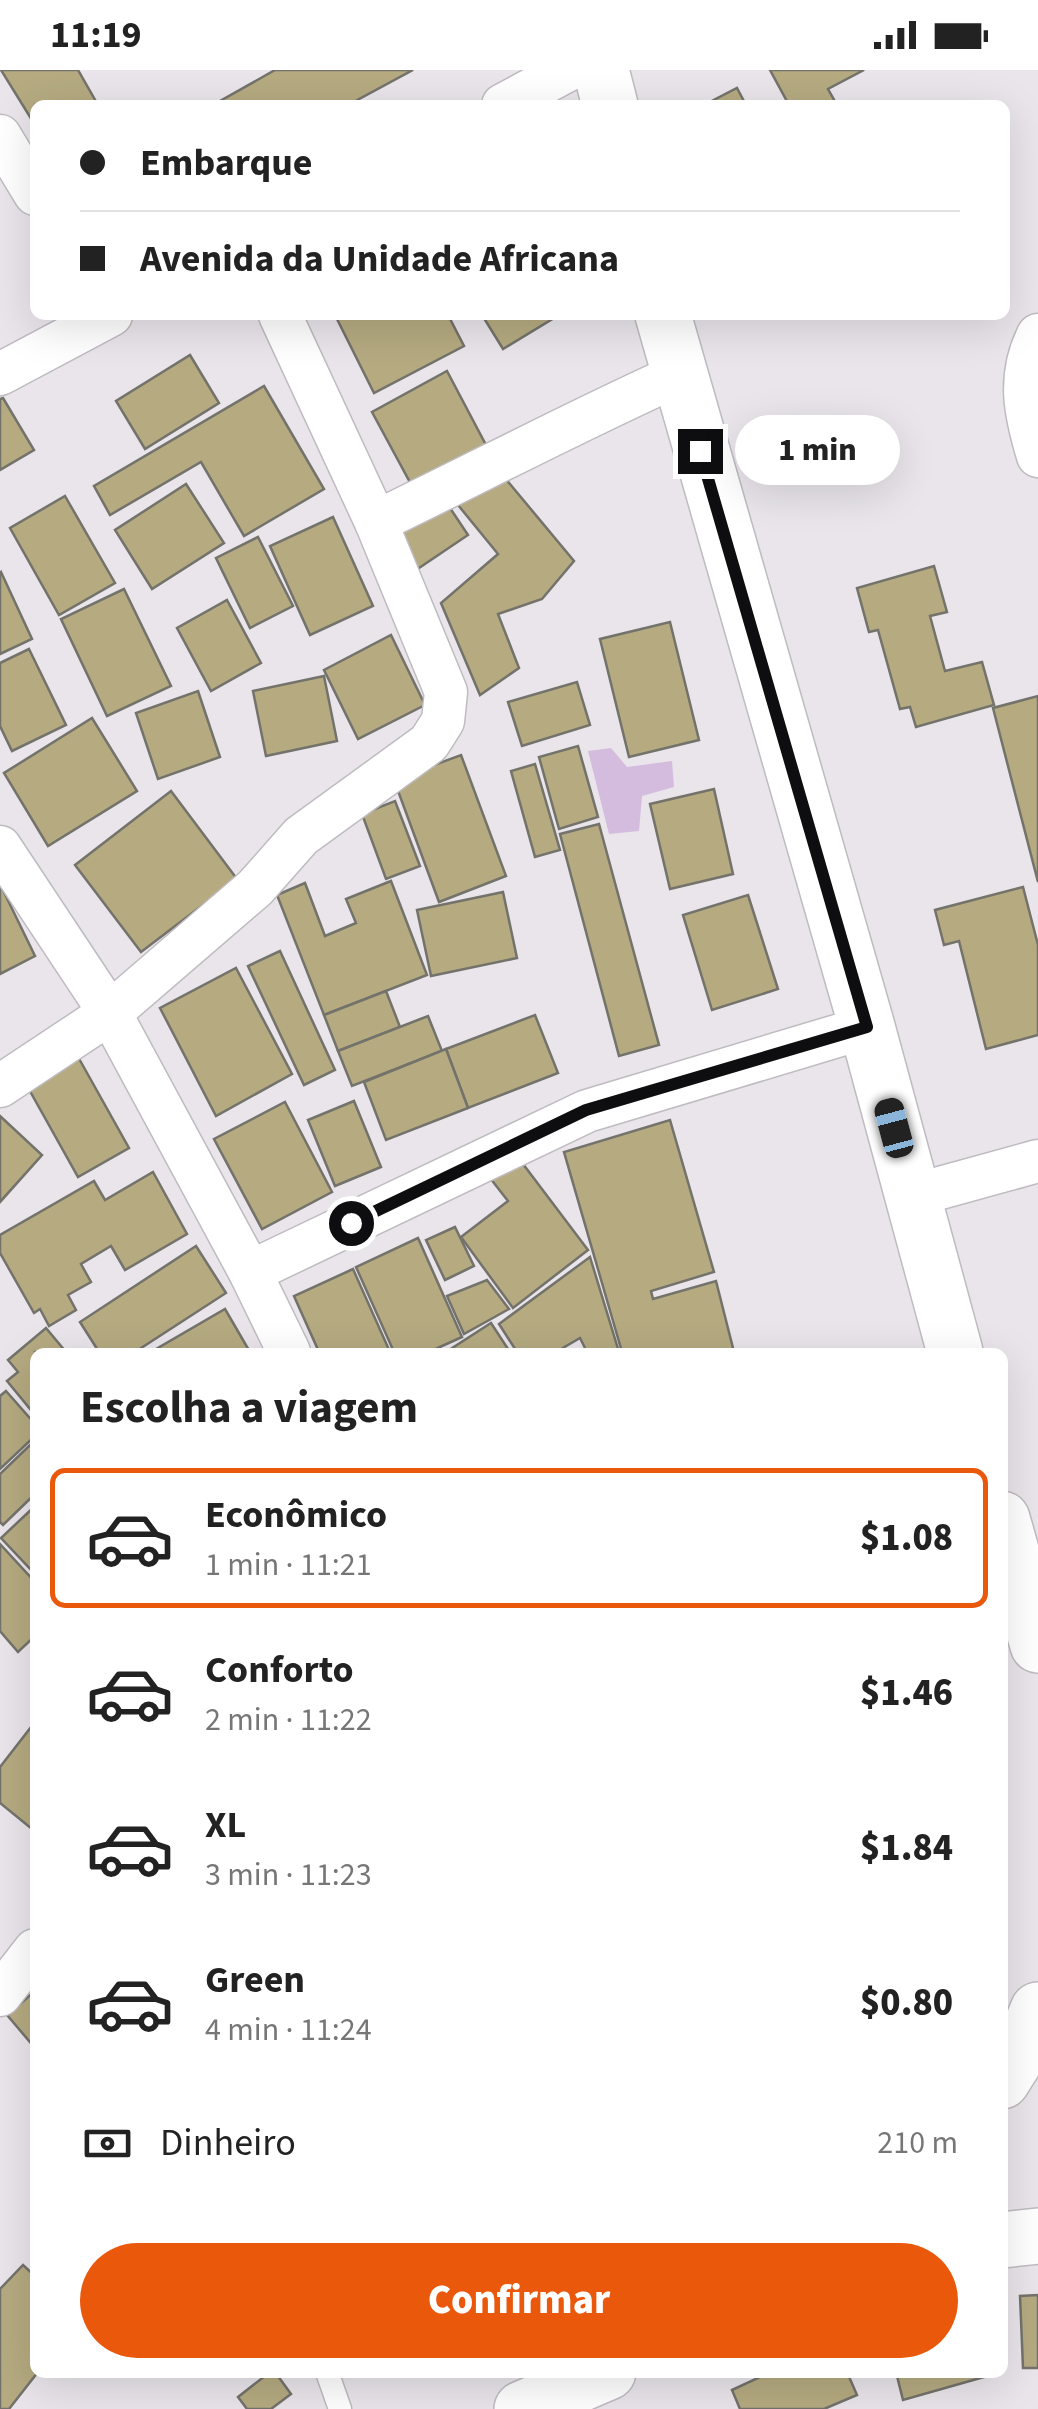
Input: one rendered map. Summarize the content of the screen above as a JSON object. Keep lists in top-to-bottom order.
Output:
{
  "page": {
    "status": "11:19",
    "banner": ["Embarque", "Avenida da Unidade Africana"],
    "bubble": "1 min",
    "heading": "Escolha a viagem",
    "list": [
      {
        "name": "Econômico",
        "note": "1 min · 11:21",
        "value": "$1.08"
      },
      {
        "name": "Conforto",
        "note": "2 min · 11:22",
        "value": "$1.46"
      },
      {
        "name": "XL",
        "note": "3 min · 11:23",
        "value": "$1.84"
      },
      {
        "name": "Green",
        "note": "4 min · 11:24",
        "value": "$0.80"
      }
    ],
    "pay": ["Dinheiro", "210 m"],
    "buttons": "Confirmar"
  }
}
